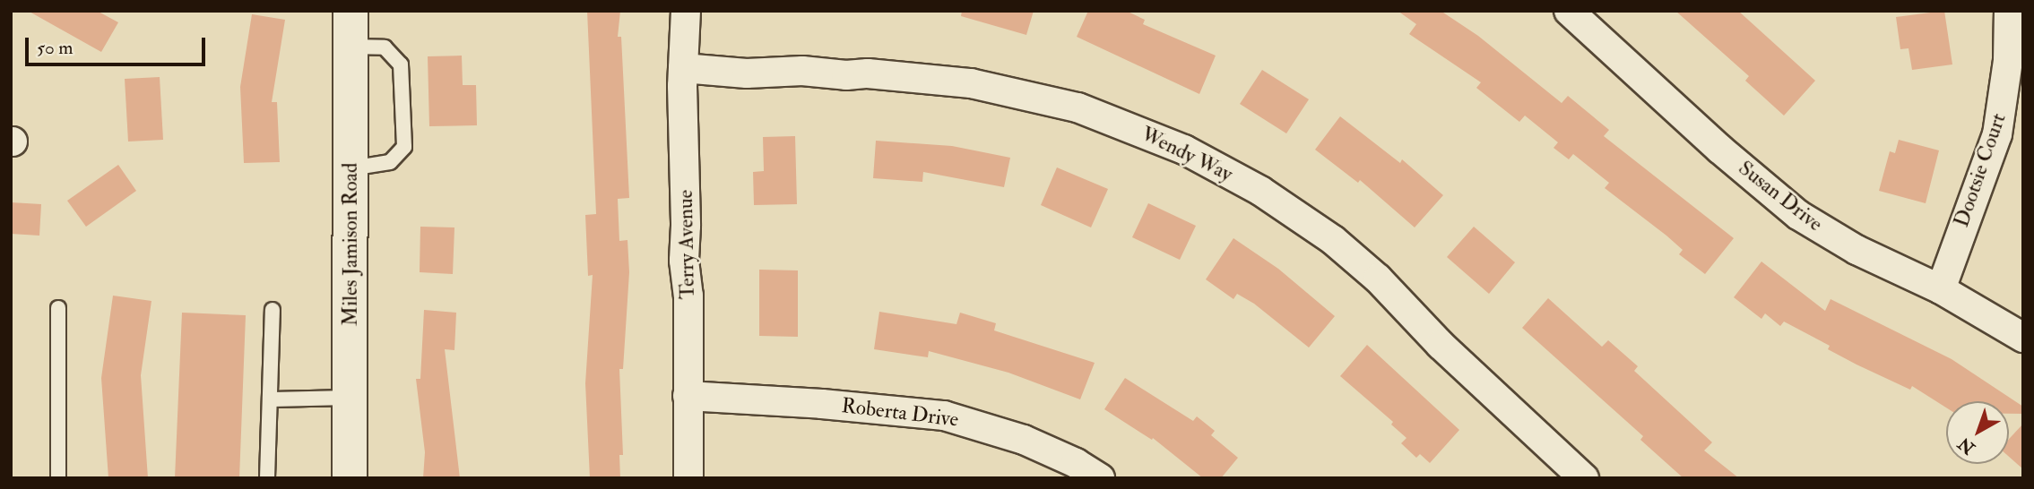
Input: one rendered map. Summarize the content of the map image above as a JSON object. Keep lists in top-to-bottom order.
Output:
{
  "streets": {
    "main road": ["Miles Jamison Road"],
    "street": [
      "Wendy Way",
      "Dootsie Court",
      "Susan Drive",
      "Terry Avenue",
      "Roberta Drive"
    ]
  },
  "crossings": [
    ["Wendy Way", "Terry Avenue"],
    ["Dootsie Court", "Susan Drive"],
    ["Terry Avenue", "Roberta Drive"]
  ],
  "scale_bar": "50 m",
  "north": "bottom left"
}
